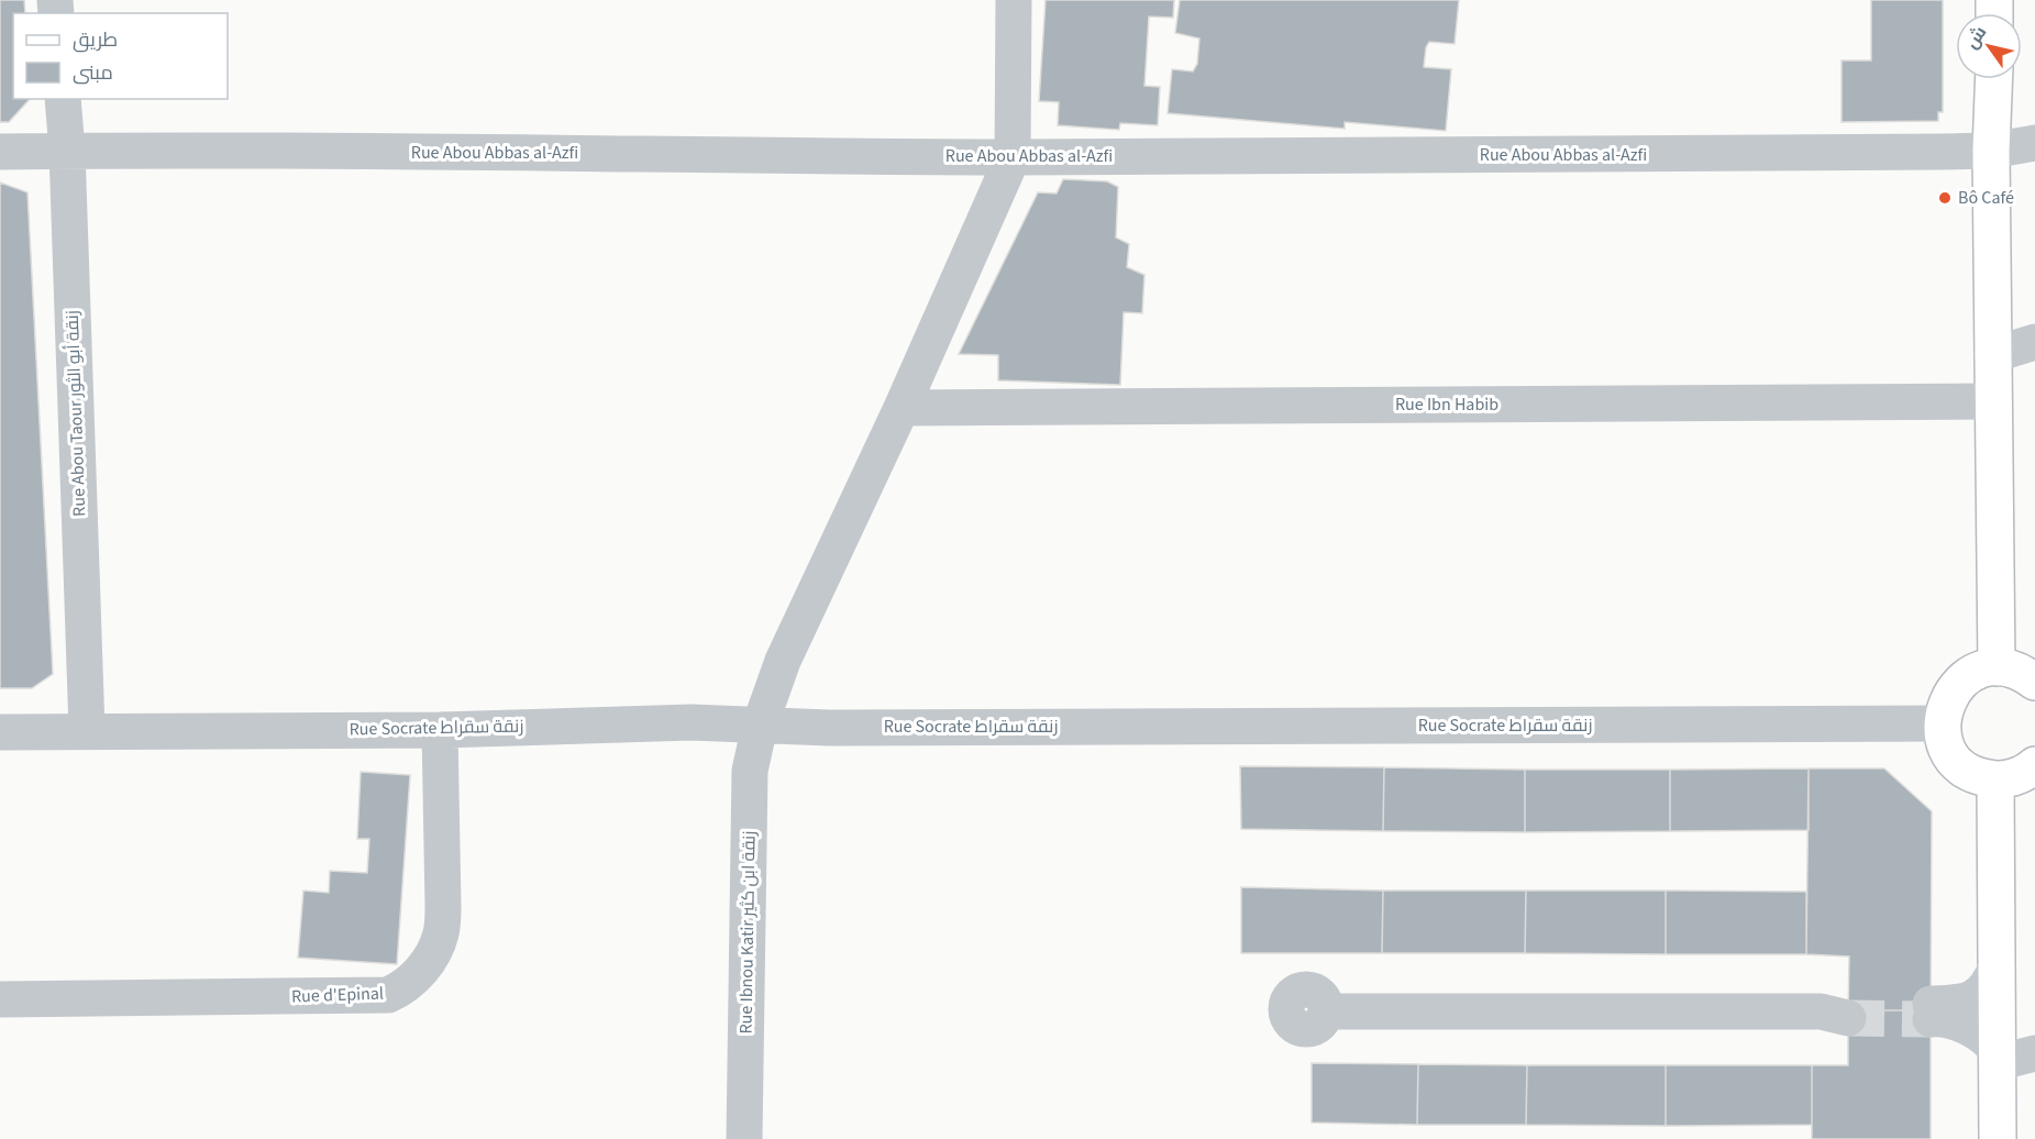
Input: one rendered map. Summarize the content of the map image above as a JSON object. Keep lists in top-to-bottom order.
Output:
{
  "streets": {
    "street": [
      "Rue Abou Abbas al-Azfi",
      "Rue Ibn Habib",
      "Rue Abou Taour زنقة أبو الثور",
      "Rue Socrate زنقة سقراط",
      "Rue Ibnou Katir زنقة ابن كثير",
      "Rue d'Epinal"
    ]
  },
  "crossings": [
    ["Rue Abou Abbas al-Azfi", "Rue Abou Taour زنقة أبو الثور"],
    ["Rue Abou Abbas al-Azfi", "Rue Ibnou Katir زنقة ابن كثير"],
    ["Rue Ibn Habib", "Rue Ibnou Katir زنقة ابن كثير"],
    ["Rue Abou Taour زنقة أبو الثور", "Rue Socrate زنقة سقراط"],
    ["Rue Socrate زنقة سقراط", "Rue Ibnou Katir زنقة ابن كثير"],
    ["Rue Socrate زنقة سقراط", "Rue d'Epinal"]
  ],
  "places": ["Bô Café"],
  "legend": ["طريق", "مبنى"],
  "north": "top left"
}
